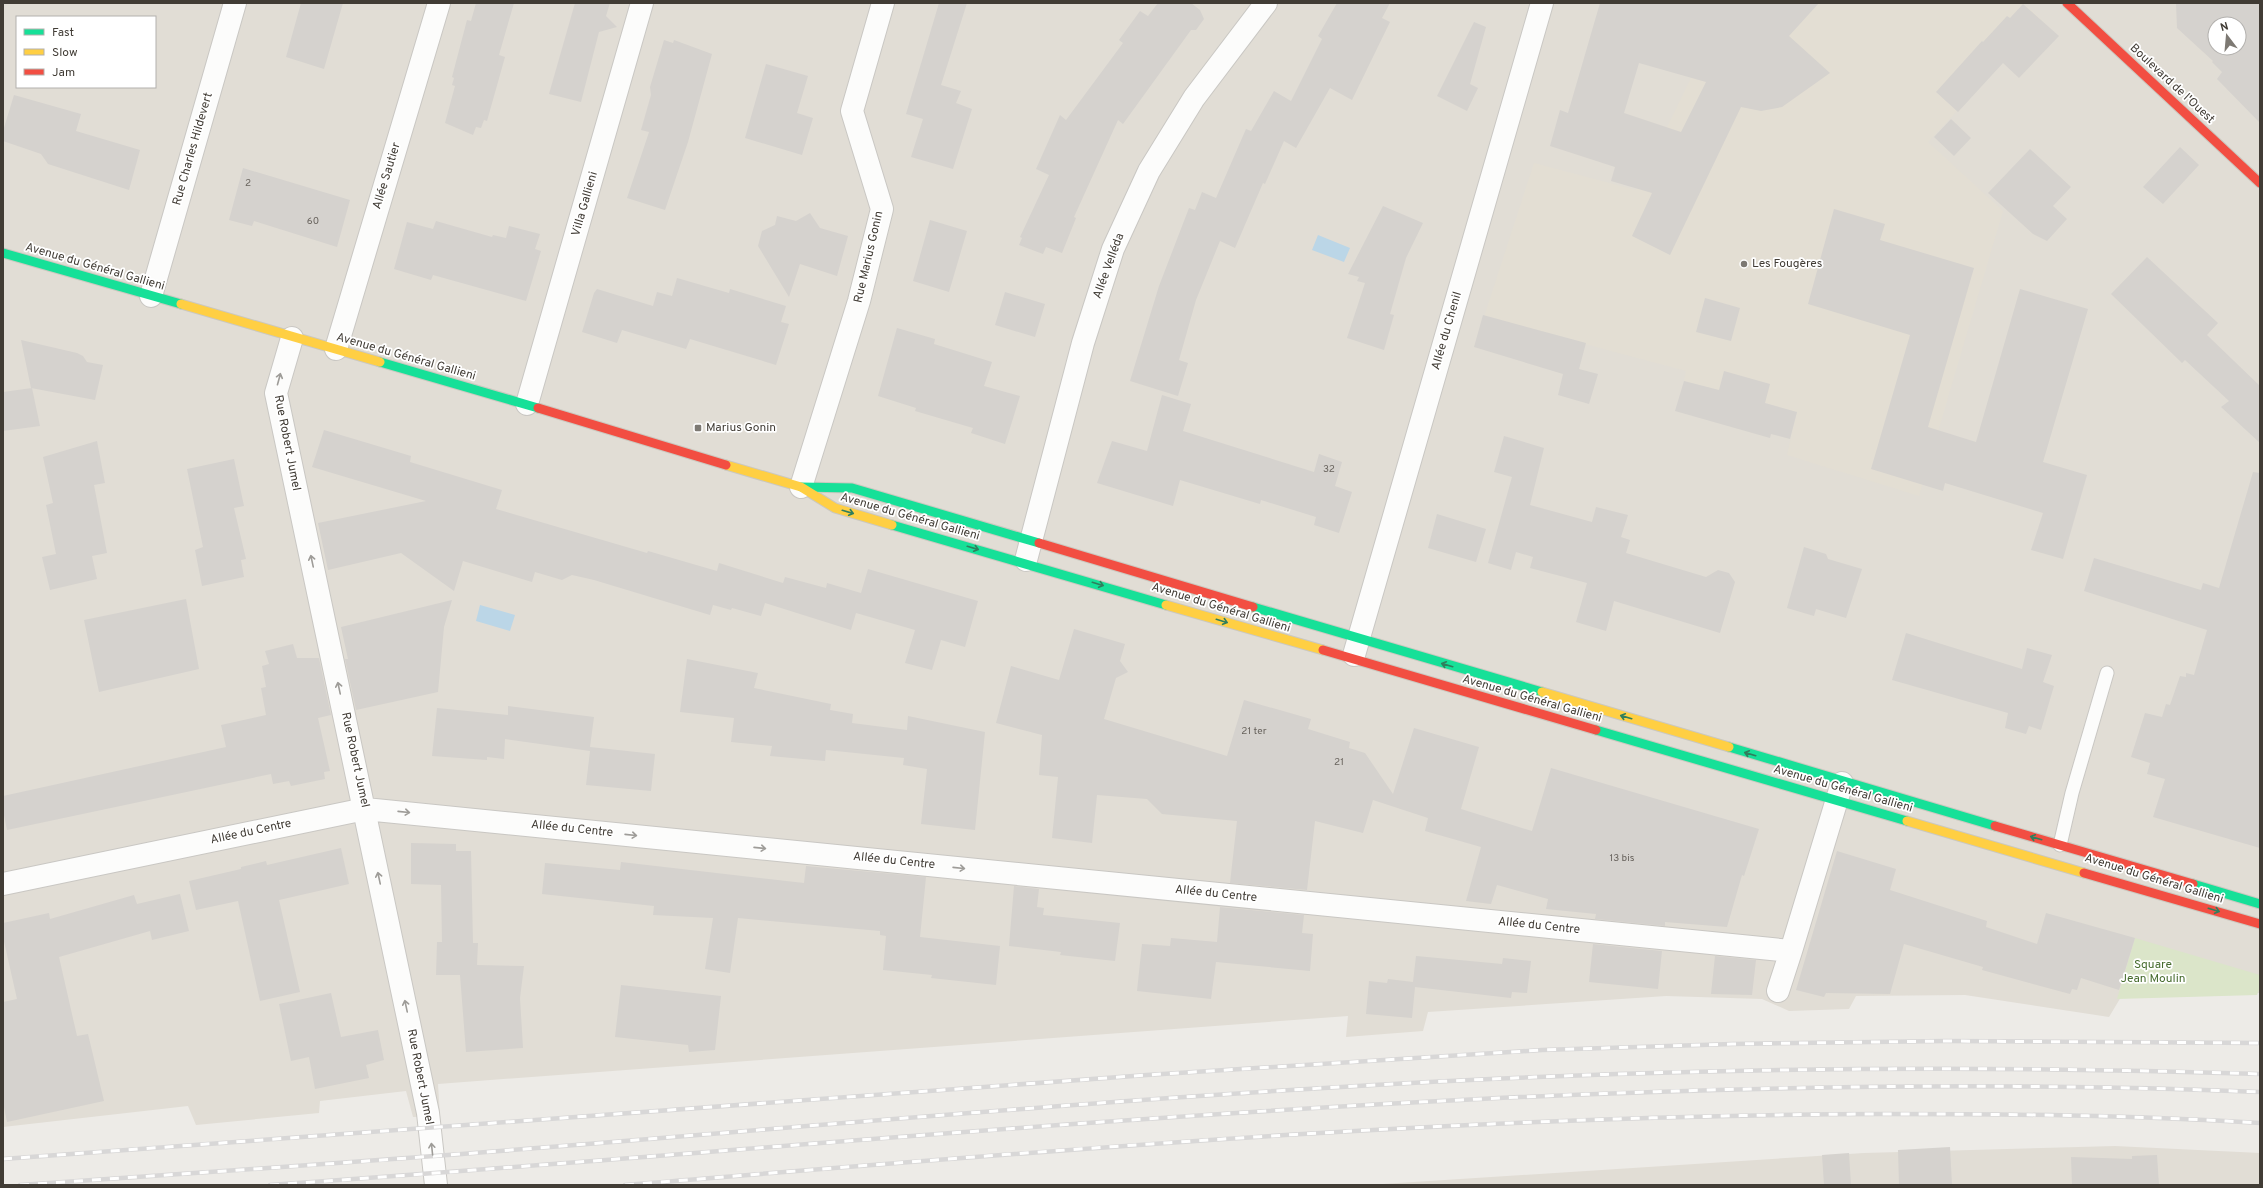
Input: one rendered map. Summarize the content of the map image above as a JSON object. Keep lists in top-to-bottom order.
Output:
{
  "streets": {
    "street": [
      "Boulevard de l'Ouest",
      "Rue Charles Hildevert",
      "Allée Sautier",
      "Villa Gallieni",
      "Rue Marius Gonin",
      "Allée Velléda",
      "Avenue du Général Gallieni",
      "Allée du Chenil",
      "Rue Robert Jumel",
      "Allée du Centre"
    ]
  },
  "crossings": [
    ["Rue Charles Hildevert", "Avenue du Général Gallieni"],
    ["Allée Sautier", "Avenue du Général Gallieni"],
    ["Villa Gallieni", "Avenue du Général Gallieni"],
    ["Rue Marius Gonin", "Avenue du Général Gallieni"],
    ["Allée Velléda", "Avenue du Général Gallieni"],
    ["Avenue du Général Gallieni", "Allée du Chenil"],
    ["Avenue du Général Gallieni", "Rue Robert Jumel"],
    ["Rue Robert Jumel", "Allée du Centre"]
  ],
  "one_way": ["Rue Robert Jumel", "Allée du Centre"],
  "parks": ["Square Jean Moulin"],
  "places": {
    "other": ["Les Fougères"],
    "transit": ["Marius Gonin"]
  },
  "house_numbers": [
    "2",
    "60",
    "32",
    "21 ter",
    "21",
    "13 bis"
  ],
  "legend": ["Fast", "Slow", "Jam"],
  "north": "top"
}
